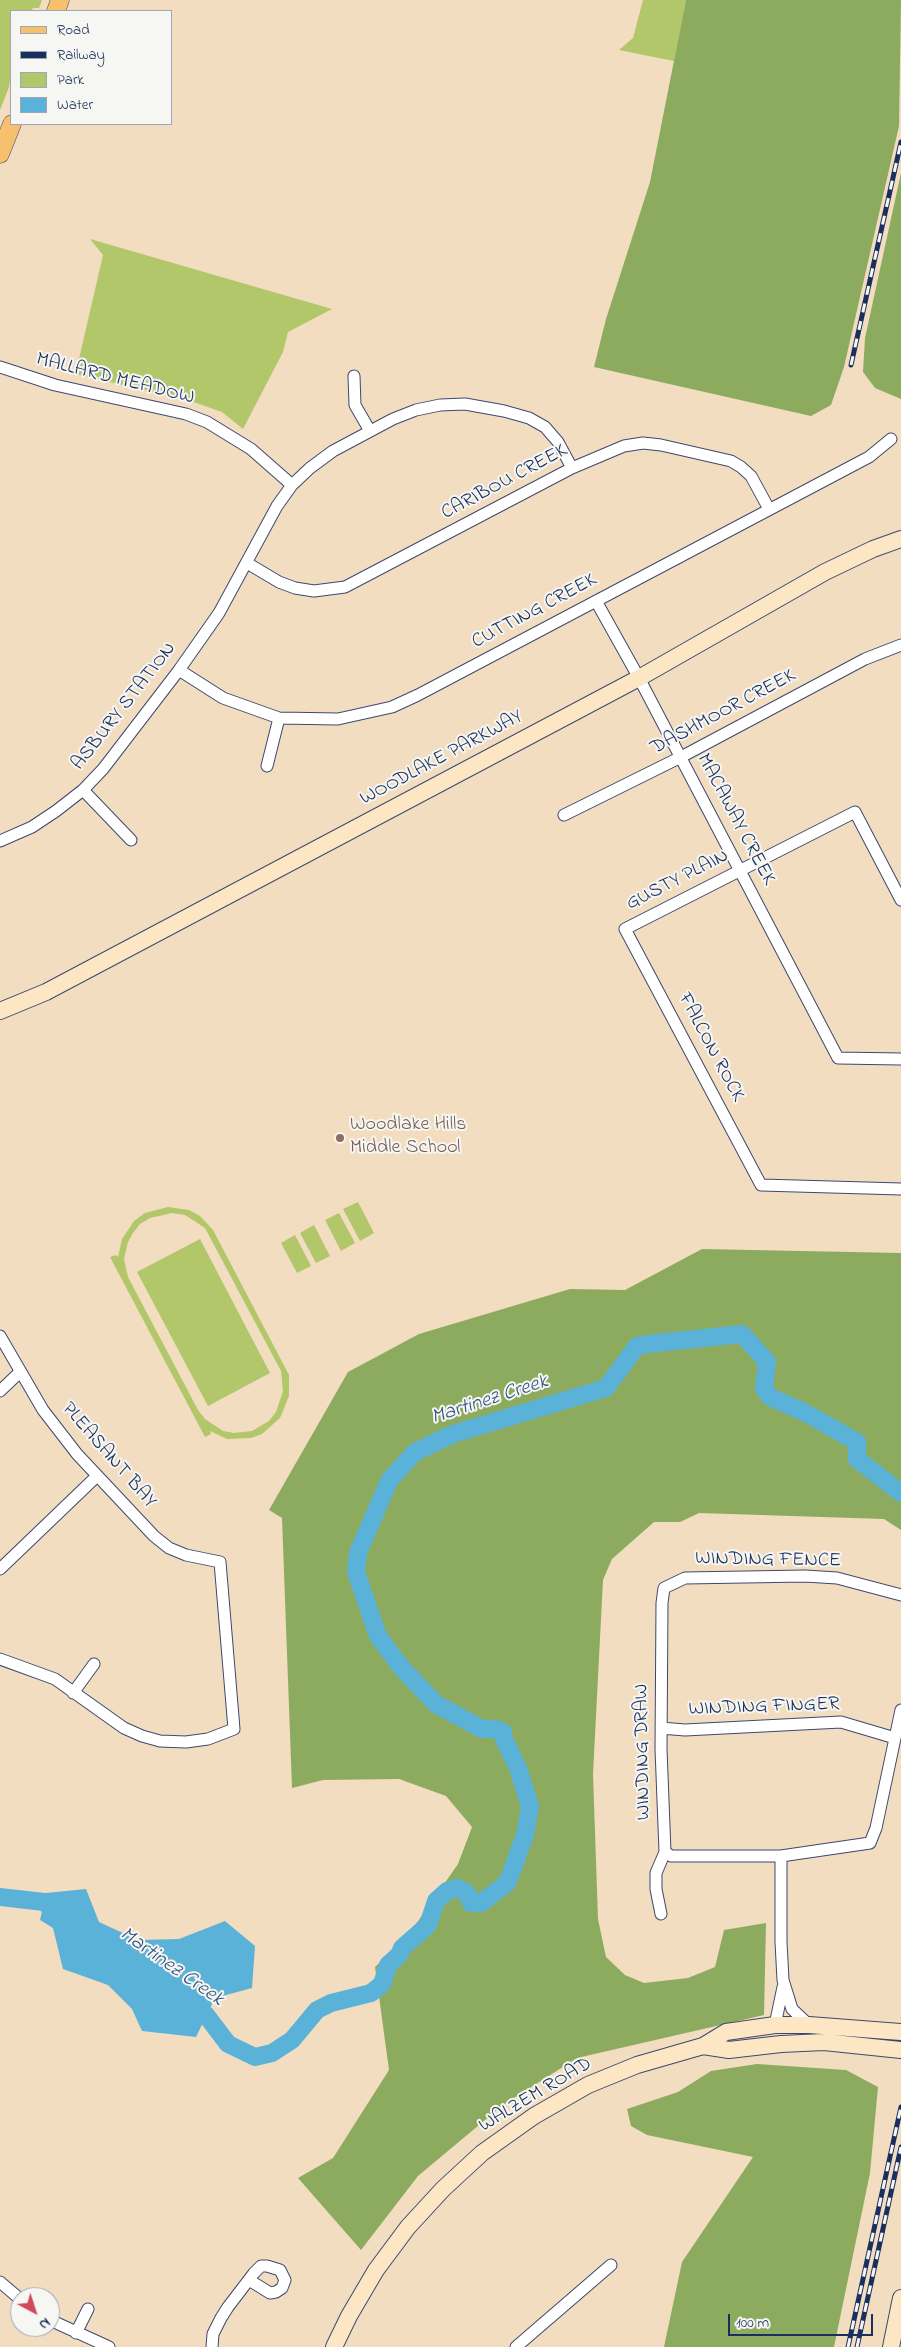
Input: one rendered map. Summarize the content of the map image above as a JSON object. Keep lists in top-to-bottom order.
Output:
{
  "streets": {
    "street": [
      "MALLARD MEADOW",
      "CARIBOU CREEK",
      "CUTTING CREEK",
      "ASBURY STATION",
      "DASHMOOR CREEK",
      "WOODLAKE PARKWAY",
      "MACAWAY CREEK",
      "GUSTY PLAIN",
      "FALCON ROCK",
      "PLEASANT BAY",
      "WINDING FENCE",
      "WINDING FINGER",
      "WINDING DRAW",
      "WALZEM ROAD"
    ]
  },
  "crossings": [
    ["MALLARD MEADOW", "ASBURY STATION"],
    ["CARIBOU CREEK", "CUTTING CREEK"],
    ["CARIBOU CREEK", "ASBURY STATION"],
    ["CUTTING CREEK", "ASBURY STATION"],
    ["CUTTING CREEK", "MACAWAY CREEK"],
    ["DASHMOOR CREEK", "MACAWAY CREEK"],
    ["WOODLAKE PARKWAY", "MACAWAY CREEK"],
    ["MACAWAY CREEK", "GUSTY PLAIN"],
    ["GUSTY PLAIN", "FALCON ROCK"],
    ["WINDING FENCE", "WINDING DRAW"],
    ["WINDING FINGER", "WINDING DRAW"]
  ],
  "water": ["Martinez Creek"],
  "places": ["Woodlake Hills Middle School"],
  "legend": [
    "Road",
    "Railway",
    "Park",
    "Water"
  ],
  "scale_bar": "100 m",
  "north": "bottom right"
}
